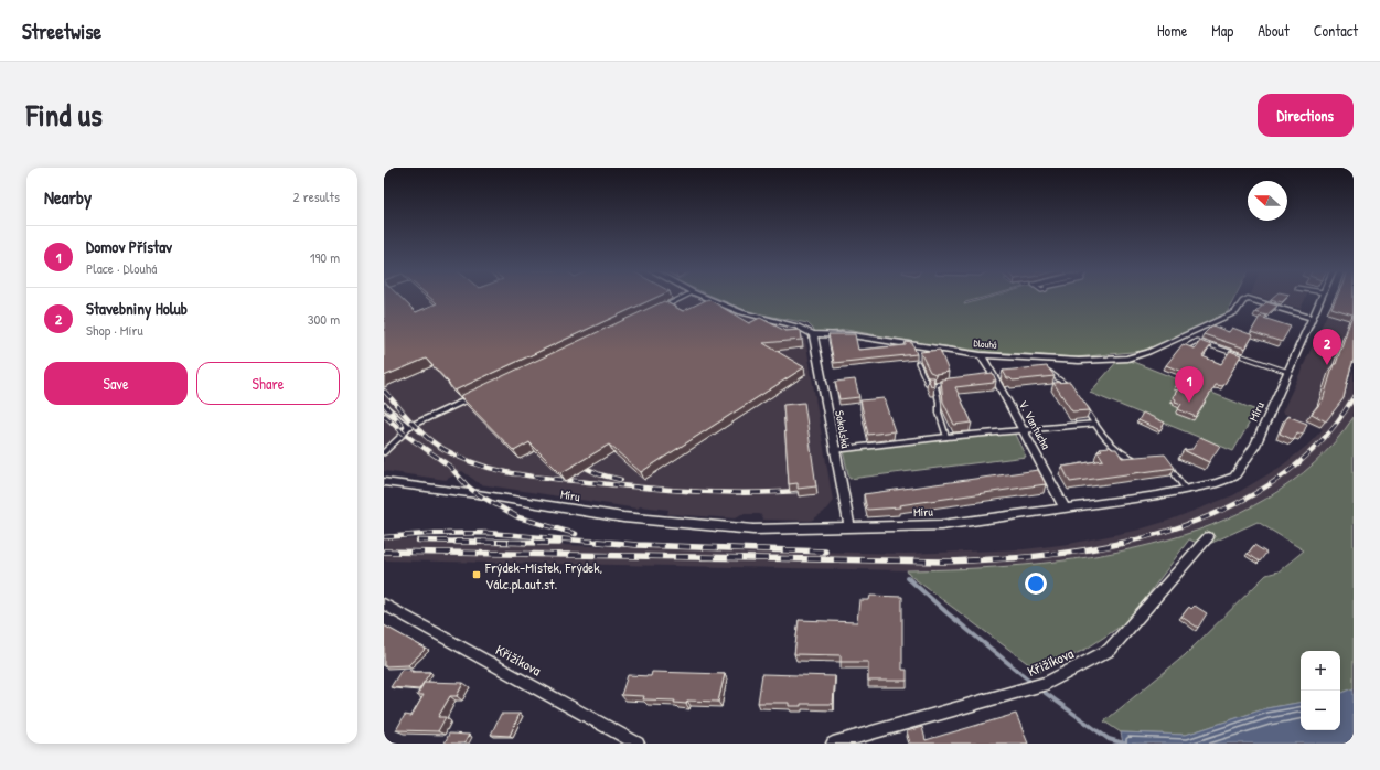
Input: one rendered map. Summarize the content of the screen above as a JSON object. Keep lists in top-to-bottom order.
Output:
{
  "streets": {
    "street": [
      "Dlouhá",
      "Míru",
      "V. Vantucha",
      "Sokolská",
      "Křižíkova"
    ]
  },
  "crossings": [
    ["Dlouhá", "Míru"],
    ["Dlouhá", "V. Vantucha"],
    ["Dlouhá", "Sokolská"],
    ["Míru", "V. Vantucha"],
    ["Míru", "Sokolská"]
  ],
  "places": {
    "transit": ["Frýdek-Místek, Frýdek, Válc.pl.aut.st."]
  },
  "north": "left",
  "page": {
    "header": "Streetwise",
    "nav": [
      "Home",
      "Map",
      "About",
      "Contact"
    ],
    "title": "Find us",
    "buttons": [
      "Directions",
      ["Save", "Share"]
    ],
    "heading": ["Nearby", "2 results"],
    "list": [
      {
        "mark": "1",
        "name": "Domov Přístav",
        "note": "Place · Dlouhá",
        "value": "190 m"
      },
      {
        "mark": "2",
        "name": "Stavebniny Holub",
        "note": "Shop · Míru",
        "value": "300 m"
      }
    ],
    "pins": ["2", "1"],
    "map_buttons": ["+", "−"]
  }
}
